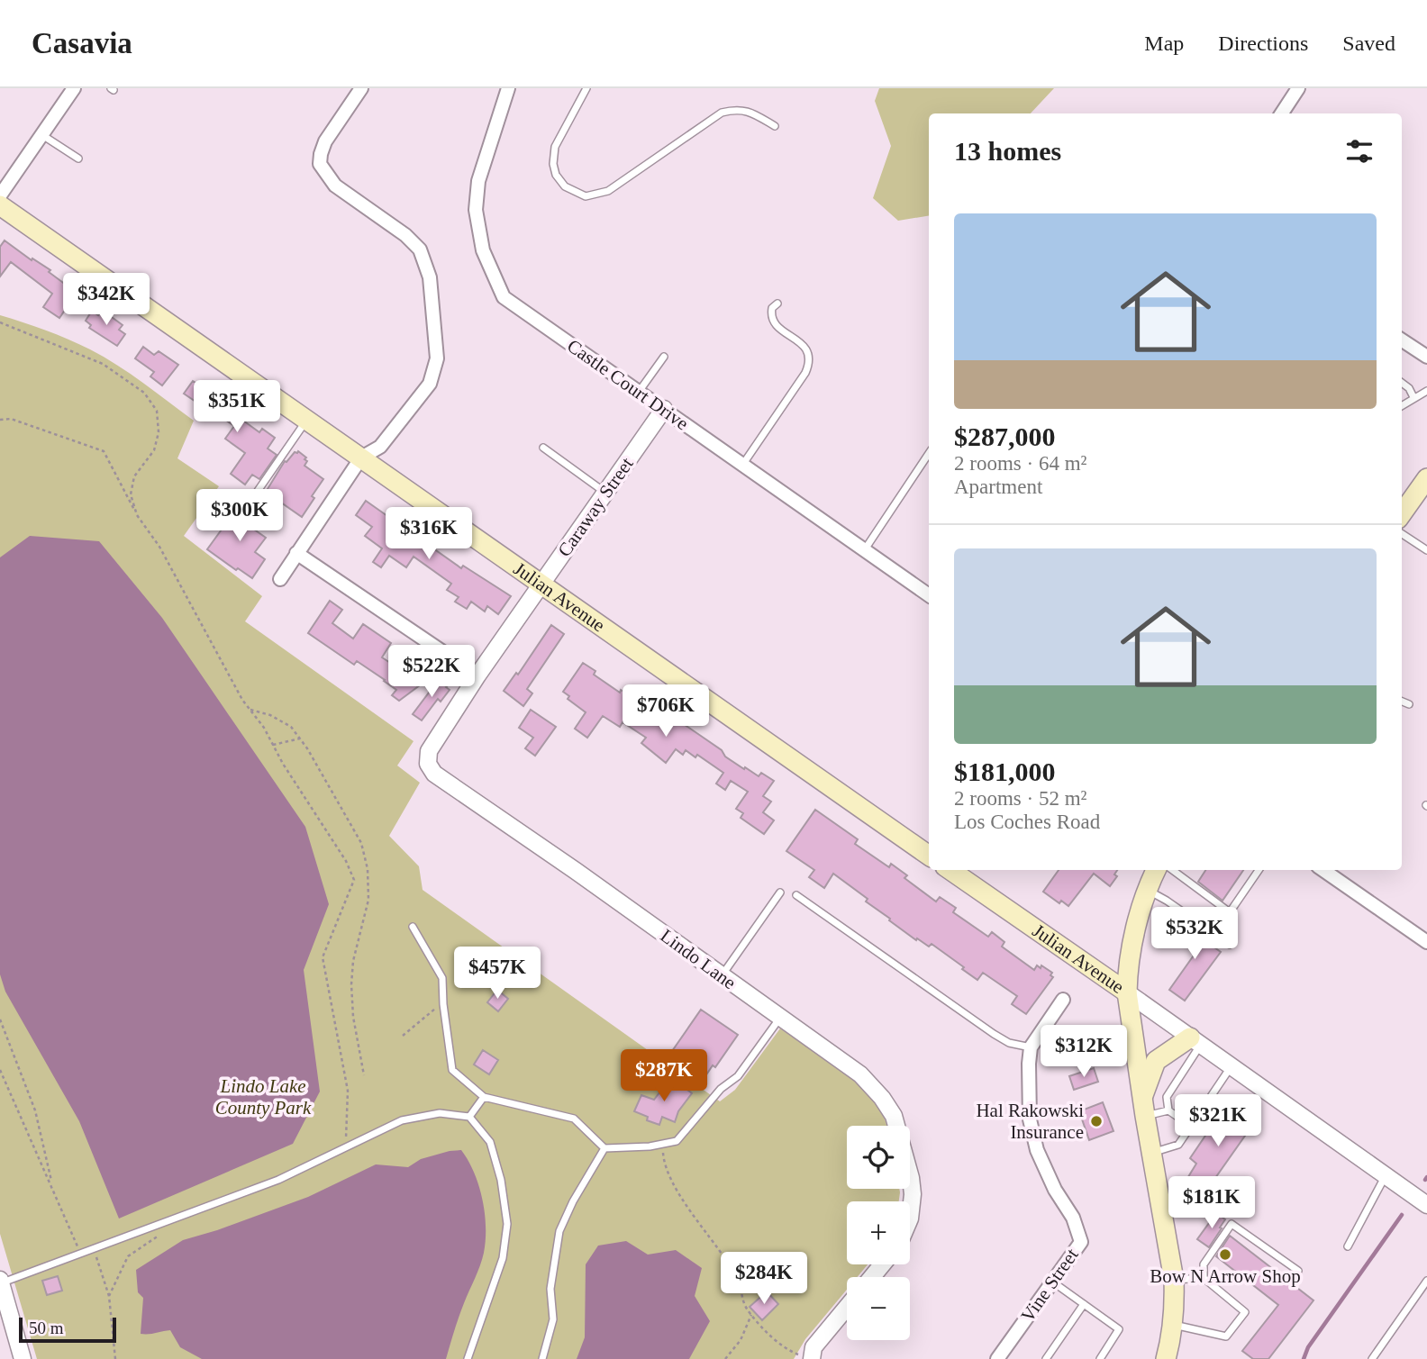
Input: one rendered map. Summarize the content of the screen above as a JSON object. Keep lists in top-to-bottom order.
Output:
{
  "streets": {
    "main road": ["Julian Avenue"],
    "street": [
      "Castle Court Drive",
      "Caraway Street",
      "Lindo Lane",
      "Vine Street"
    ]
  },
  "crossings": [
    ["Castle Court Drive", "Caraway Street"],
    ["Caraway Street", "Julian Avenue"],
    ["Caraway Street", "Lindo Lane"]
  ],
  "parks": ["Lindo Lake County Park"],
  "places": ["Hal Rakowski Insurance", "Bow N Arrow Shop"],
  "scale_bar": "50 m",
  "page": {
    "header": "Casavia",
    "nav": ["Map", "Directions", "Saved"],
    "heading": "13 homes",
    "list": [
      {
        "name": "$287,000",
        "note": "2 rooms · 64 m² · Apartment"
      },
      {
        "name": "$181,000",
        "note": "2 rooms · 52 m² · Los Coches Road"
      }
    ],
    "price": [
      "$342K",
      "$351K",
      "$300K",
      "$316K",
      "$522K",
      "$706K",
      "$532K",
      "$457K",
      "$312K",
      "$287K",
      "$321K",
      "$181K",
      "$284K"
    ],
    "map_buttons": ["+", "−"],
    "scale": "50 m"
  }
}
